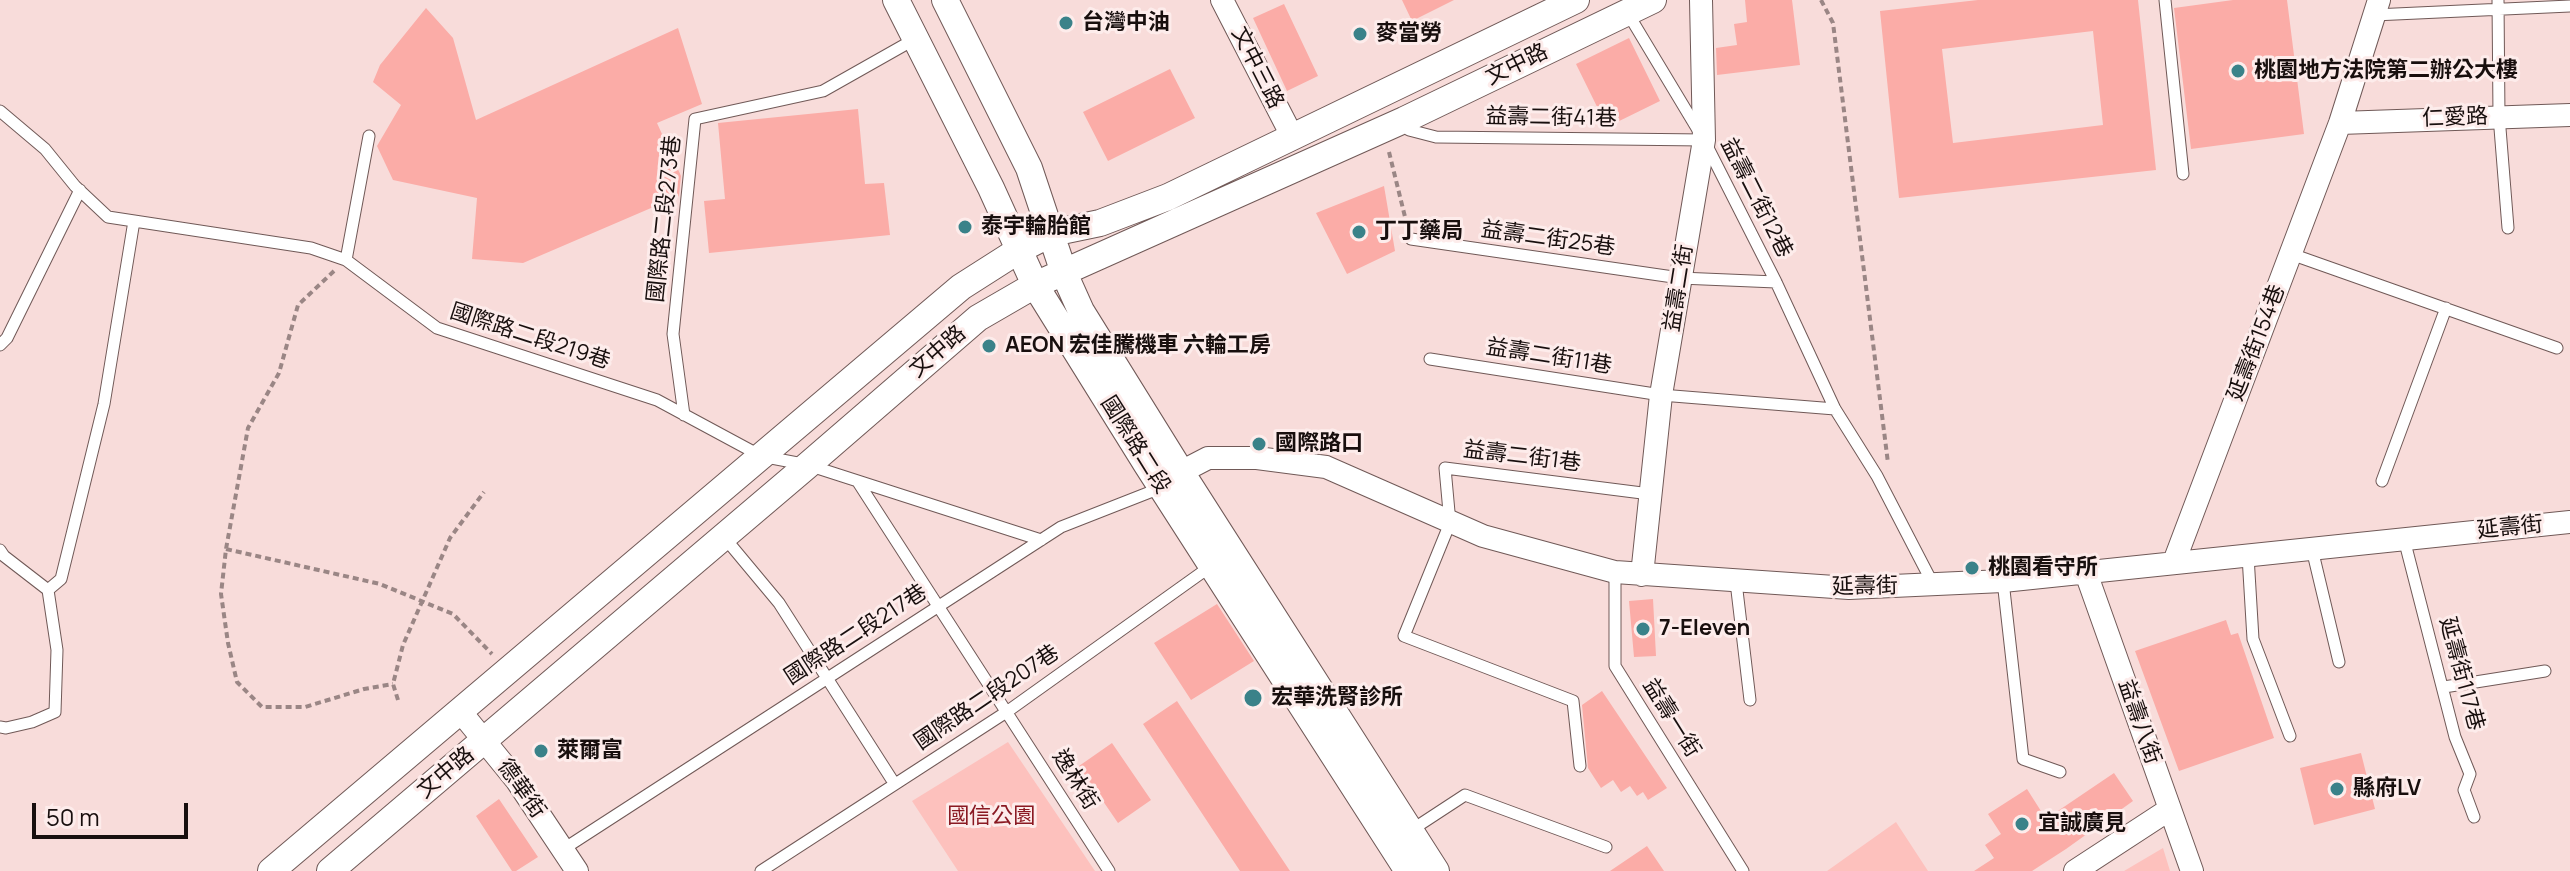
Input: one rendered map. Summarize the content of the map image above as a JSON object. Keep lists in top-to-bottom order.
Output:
{
  "streets": {
    "street": [
      "文中路",
      "文中三路",
      "仁愛路",
      "益壽二街",
      "延壽街154巷",
      "國際路二段",
      "延壽街",
      "益壽八街",
      "德華街"
    ],
    "lane": [
      "益壽二街41巷",
      "益壽二街12巷",
      "國際路二段273巷",
      "益壽二街25巷",
      "國際路二段219巷",
      "益壽二街11巷",
      "益壽二街1巷",
      "國際路二段217巷",
      "延壽街117巷",
      "國際路二段207巷",
      "益壽一街",
      "逸林街"
    ]
  },
  "crossings": [
    ["文中路", "文中三路"],
    ["文中路", "益壽二街41巷"],
    ["文中路", "益壽二街12巷"],
    ["文中路", "國際路二段219巷"],
    ["文中路", "國際路二段"],
    ["文中路", "德華街"],
    ["益壽二街41巷", "益壽二街12巷"],
    ["益壽二街41巷", "益壽二街"],
    ["仁愛路", "延壽街154巷"],
    ["益壽二街12巷", "益壽二街25巷"],
    ["益壽二街12巷", "益壽二街"],
    ["益壽二街12巷", "延壽街"],
    ["國際路二段273巷", "國際路二段219巷"],
    ["國際路二段273巷", "國際路二段"],
    ["益壽二街25巷", "益壽二街"],
    ["益壽二街", "益壽二街11巷"],
    ["益壽二街", "益壽二街1巷"],
    ["益壽二街", "延壽街"],
    ["國際路二段219巷", "國際路二段217巷"],
    ["國際路二段219巷", "逸林街"],
    ["延壽街154巷", "延壽街"],
    ["國際路二段", "延壽街"],
    ["國際路二段", "國際路二段217巷"],
    ["國際路二段", "國際路二段207巷"],
    ["益壽二街1巷", "延壽街"],
    ["延壽街", "國際路二段217巷"],
    ["延壽街", "延壽街117巷"],
    ["延壽街", "益壽一街"],
    ["延壽街", "益壽八街"],
    ["國際路二段217巷", "逸林街"],
    ["國際路二段217巷", "德華街"],
    ["國際路二段207巷", "逸林街"]
  ],
  "parks": ["國信公園"],
  "places": [
    "台灣中油",
    "麥當勞",
    "桃園地方法院第二辦公大樓",
    "泰宇輪胎館",
    "丁丁藥局",
    "AEON 宏佳騰機車 六輪工房",
    "國際路口",
    "桃園看守所",
    "7-Eleven",
    "宏華洗腎診所",
    "萊爾富",
    "縣府LV",
    "宜誠廣見"
  ],
  "scale_bar": "50 m"
}
